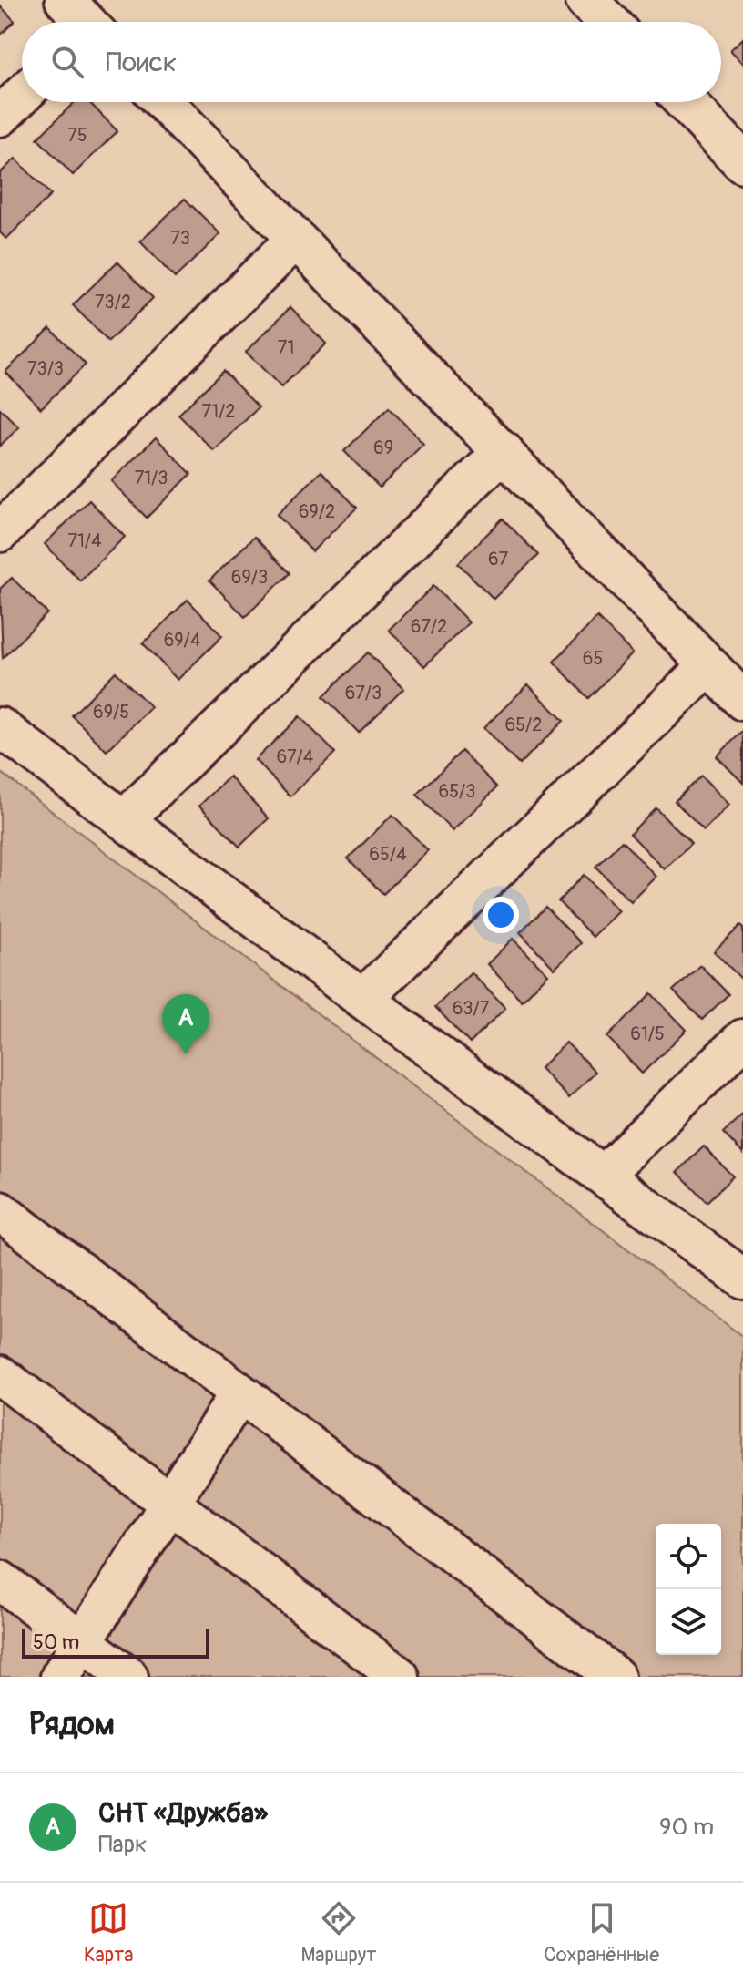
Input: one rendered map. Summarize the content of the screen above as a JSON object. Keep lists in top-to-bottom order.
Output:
{
  "house_numbers": [
    "75",
    "73",
    "73/2",
    "71",
    "73/3",
    "71/2",
    "69",
    "71/3",
    "69/2",
    "71/4",
    "67",
    "69/3",
    "67/2",
    "69/4",
    "65",
    "67/3",
    "69/5",
    "65/2",
    "67/4",
    "65/3",
    "65/4",
    "63/7",
    "61/5"
  ],
  "scale_bar": "50 m",
  "page": {
    "search": "Поиск",
    "pins": "A",
    "scale": "50 m",
    "heading": "Рядом",
    "list": [
      {
        "mark": "A",
        "name": "СНТ «Дружба»",
        "note": "Парк",
        "value": "90 m"
      }
    ],
    "nav": ["Карта", "Маршрут", "Сохранённые"]
  }
}
